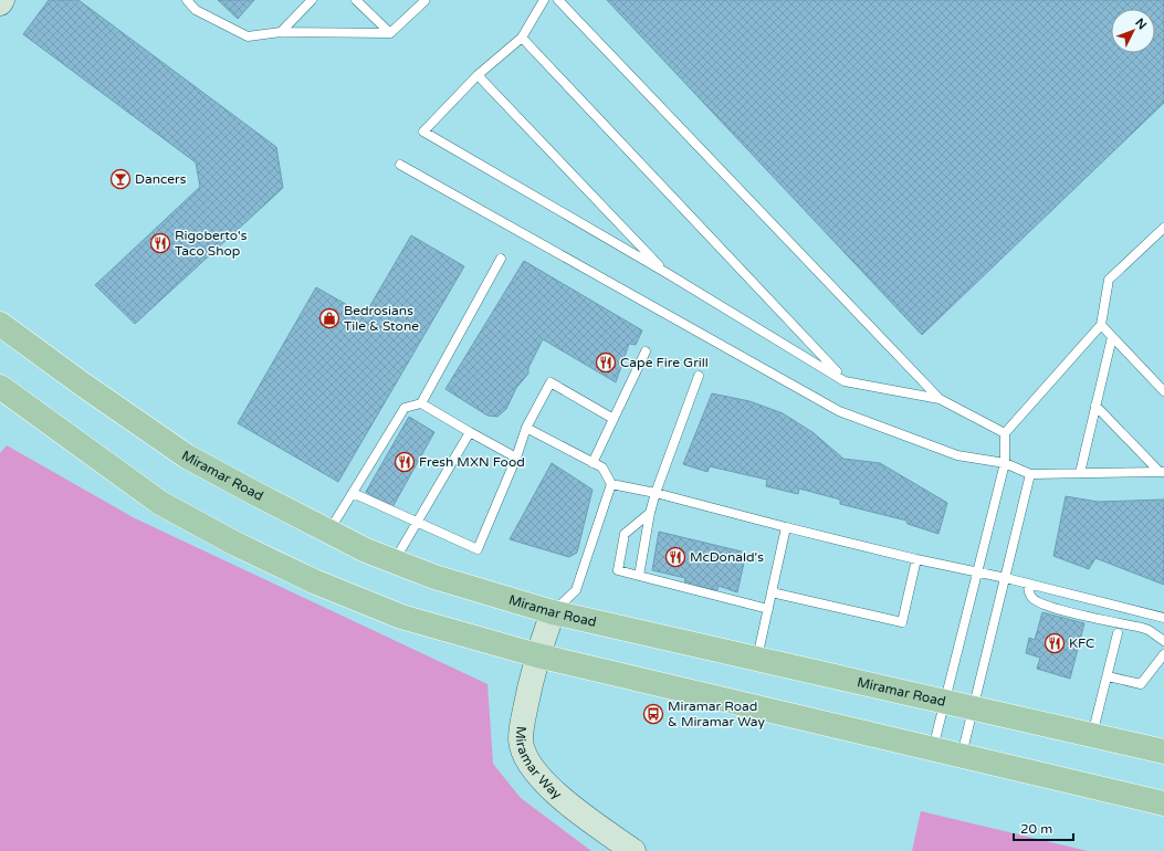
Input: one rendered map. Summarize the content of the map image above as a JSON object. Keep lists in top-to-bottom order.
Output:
{
  "streets": {
    "main road": ["Miramar Road"],
    "street": ["Miramar Way"]
  },
  "crossings": [
    ["Miramar Road", "Miramar Way"]
  ],
  "places": {
    "bar": ["Dancers"],
    "restaurant": [
      "Rigoberto's Taco Shop",
      "Cape Fire Grill",
      "Fresh MXN Food",
      "McDonald's",
      "KFC"
    ],
    "shop": ["Bedrosians Tile & Stone"],
    "bus stop": ["Miramar Road & Miramar Way"]
  },
  "scale_bar": "20 m",
  "north": "top right"
}
